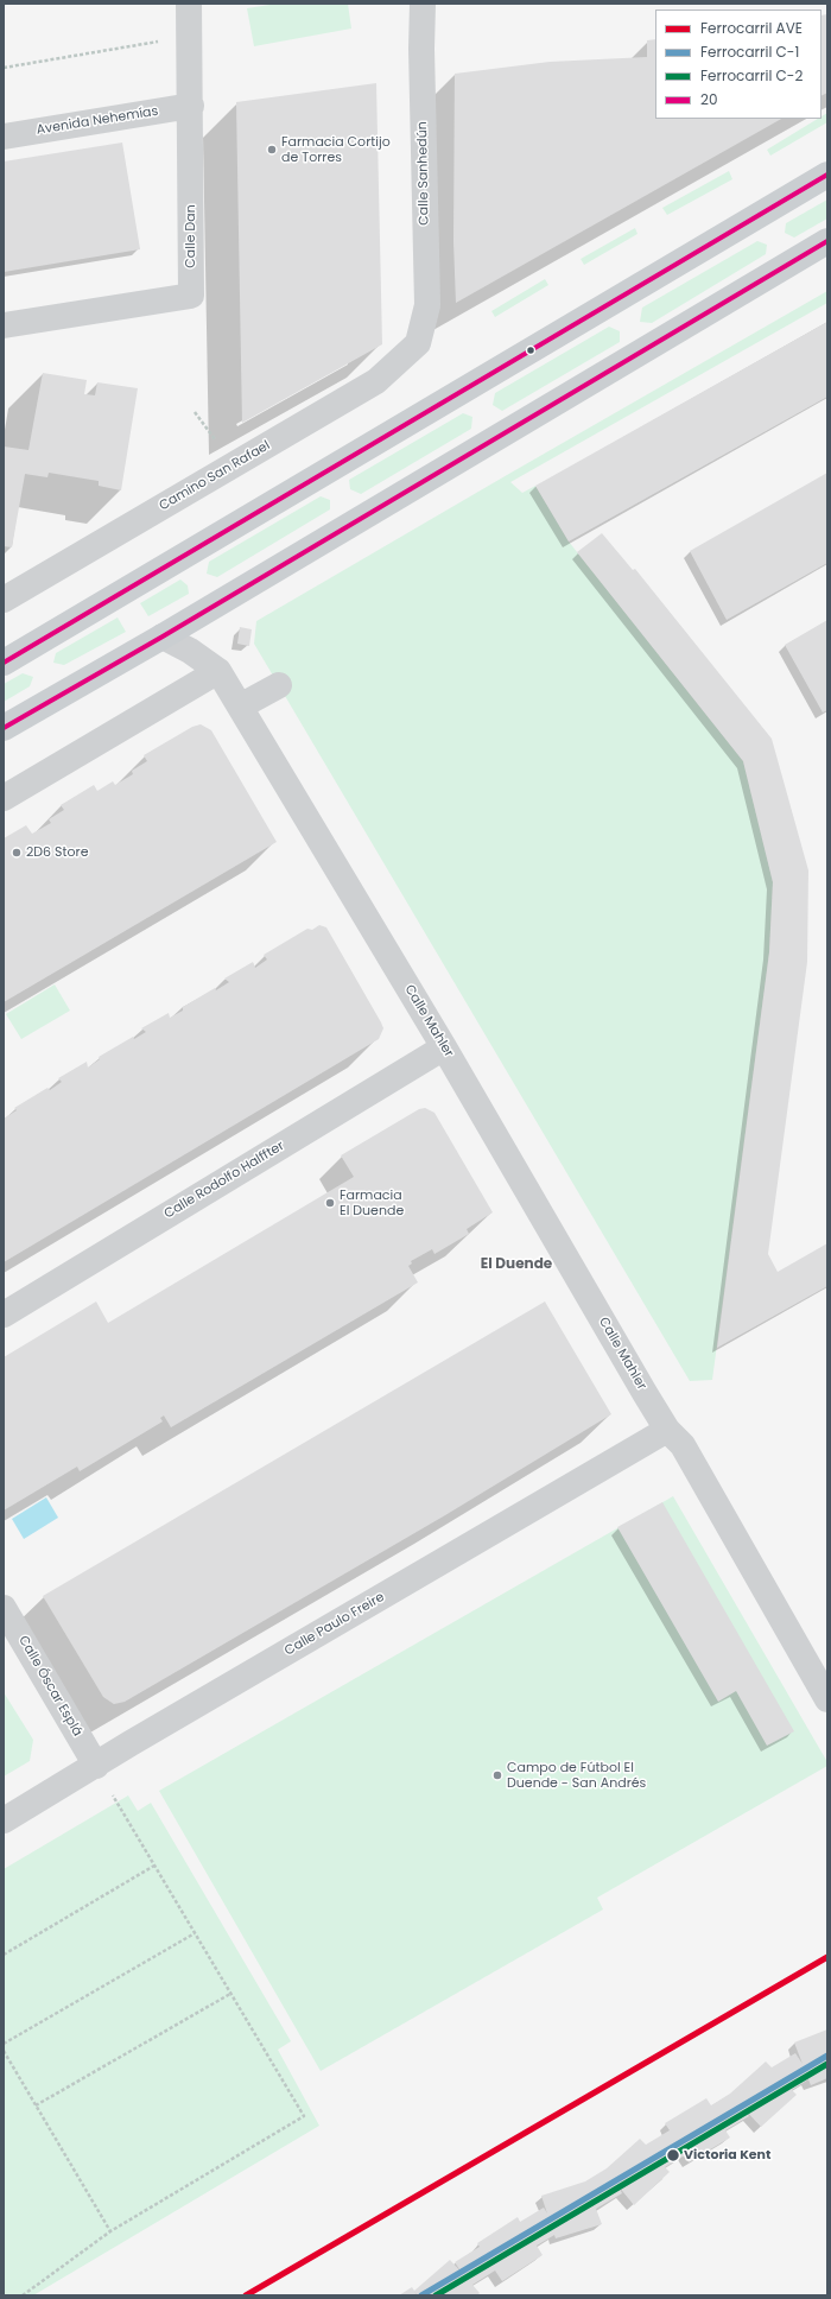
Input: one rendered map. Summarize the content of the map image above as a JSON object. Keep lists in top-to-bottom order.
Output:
{
  "streets": {
    "street": [
      "Avenida Nehemías",
      "Calle Sanhedún",
      "Calle Dan",
      "Camino San Rafael",
      "Calle Mahler",
      "Calle Rodolfo Halffter",
      "Calle Paulo Freire",
      "Calle Óscar Esplá"
    ]
  },
  "crossings": [
    ["Avenida Nehemías", "Calle Dan"],
    ["Calle Sanhedún", "Camino San Rafael"],
    ["Calle Mahler", "Calle Rodolfo Halffter"],
    ["Calle Mahler", "Calle Paulo Freire"],
    ["Calle Paulo Freire", "Calle Óscar Esplá"]
  ],
  "districts": ["El Duende"],
  "places": [
    "Farmacia Cortijo de Torres",
    "2D6 Store",
    "Farmacia El Duende",
    "Campo de Fútbol El Duende - San Andrés",
    "Victoria Kent"
  ],
  "lines": [
    "transit line 20",
    "rail line AVE",
    "rail line C-1",
    "rail line C-2"
  ],
  "legend": [
    "Ferrocarril AVE",
    "Ferrocarril C-1",
    "Ferrocarril C-2",
    "20"
  ]
}
